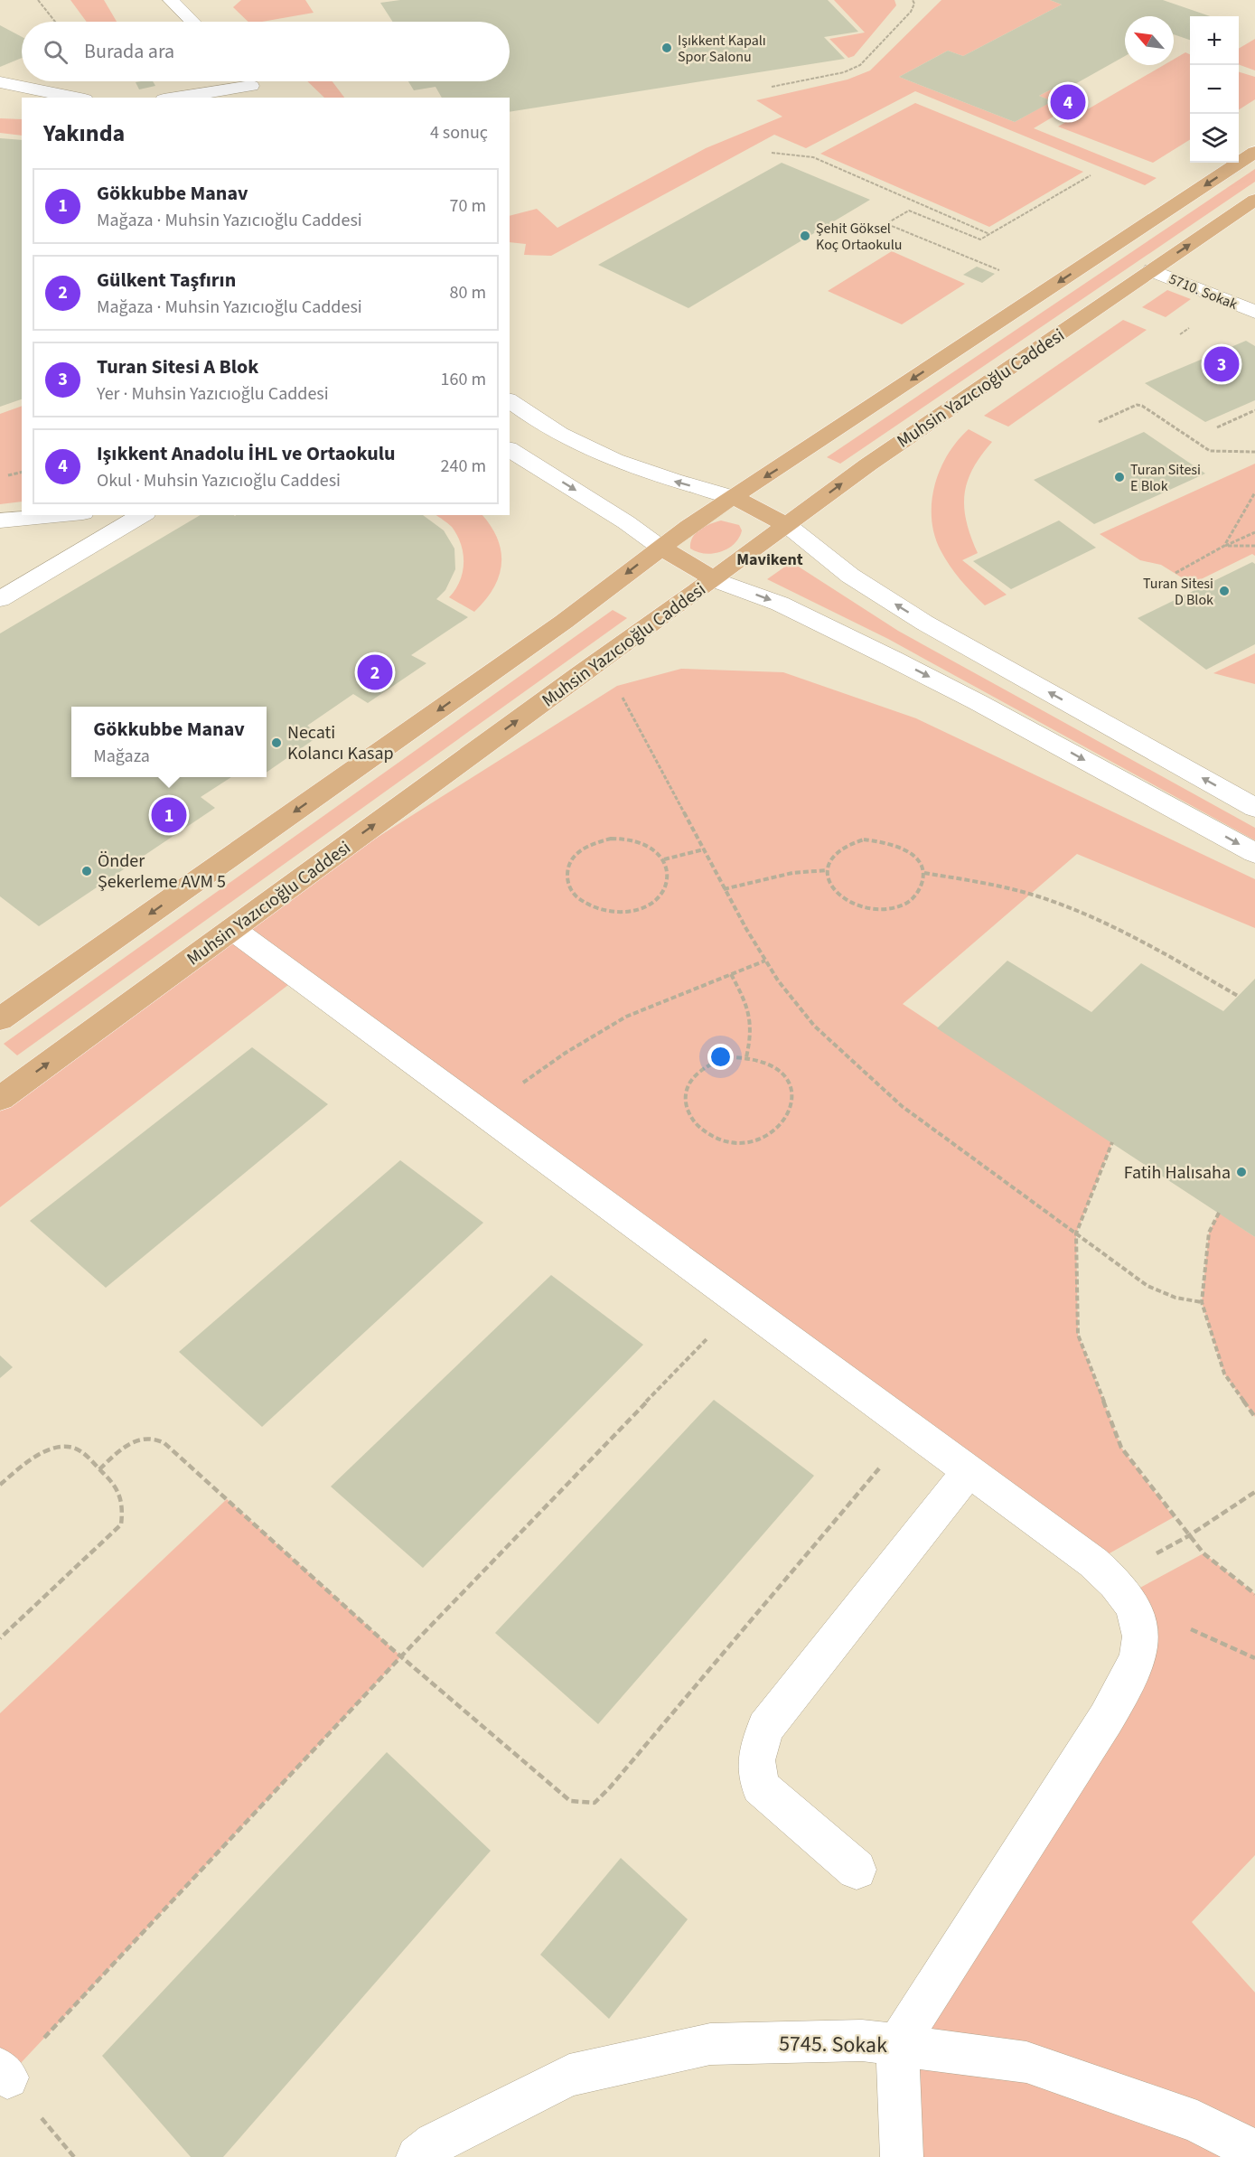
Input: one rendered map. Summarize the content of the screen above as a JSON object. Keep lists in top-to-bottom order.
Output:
{
  "streets": {
    "main road": ["Muhsin Yazıcıoğlu Caddesi"],
    "street": ["5710. Sokak", "5745. Sokak"]
  },
  "crossings": [
    ["5710. Sokak", "Muhsin Yazıcıoğlu Caddesi"]
  ],
  "districts": ["Mavikent"],
  "places": [
    "Işıkkent Kapalı Spor Salonu",
    "Şehit Göksel Koç Ortaokulu",
    "Turan Sitesi E Blok",
    "Turan Sitesi D Blok",
    "Necati Kolancı Kasap",
    "Önder Şekerleme AVM 5",
    "Fatih Halısaha"
  ],
  "north": "top left",
  "page": {
    "map_buttons": ["+", "−"],
    "search": "Burada ara",
    "pins": [
      "4",
      "3",
      "2",
      "1"
    ],
    "heading": ["Yakında", "4 sonuç"],
    "list": [
      {
        "mark": "1",
        "name": "Gökkubbe Manav",
        "note": "Mağaza · Muhsin Yazıcıoğlu Caddesi",
        "value": "70 m"
      },
      {
        "mark": "2",
        "name": "Gülkent Taşfırın",
        "note": "Mağaza · Muhsin Yazıcıoğlu Caddesi",
        "value": "80 m"
      },
      {
        "mark": "3",
        "name": "Turan Sitesi A Blok",
        "note": "Yer · Muhsin Yazıcıoğlu Caddesi",
        "value": "160 m"
      },
      {
        "mark": "4",
        "name": "Işıkkent Anadolu İHL ve Ortaokulu",
        "note": "Okul · Muhsin Yazıcıoğlu Caddesi",
        "value": "240 m"
      }
    ],
    "popup": ["Gökkubbe Manav", "Mağaza"]
  }
}
